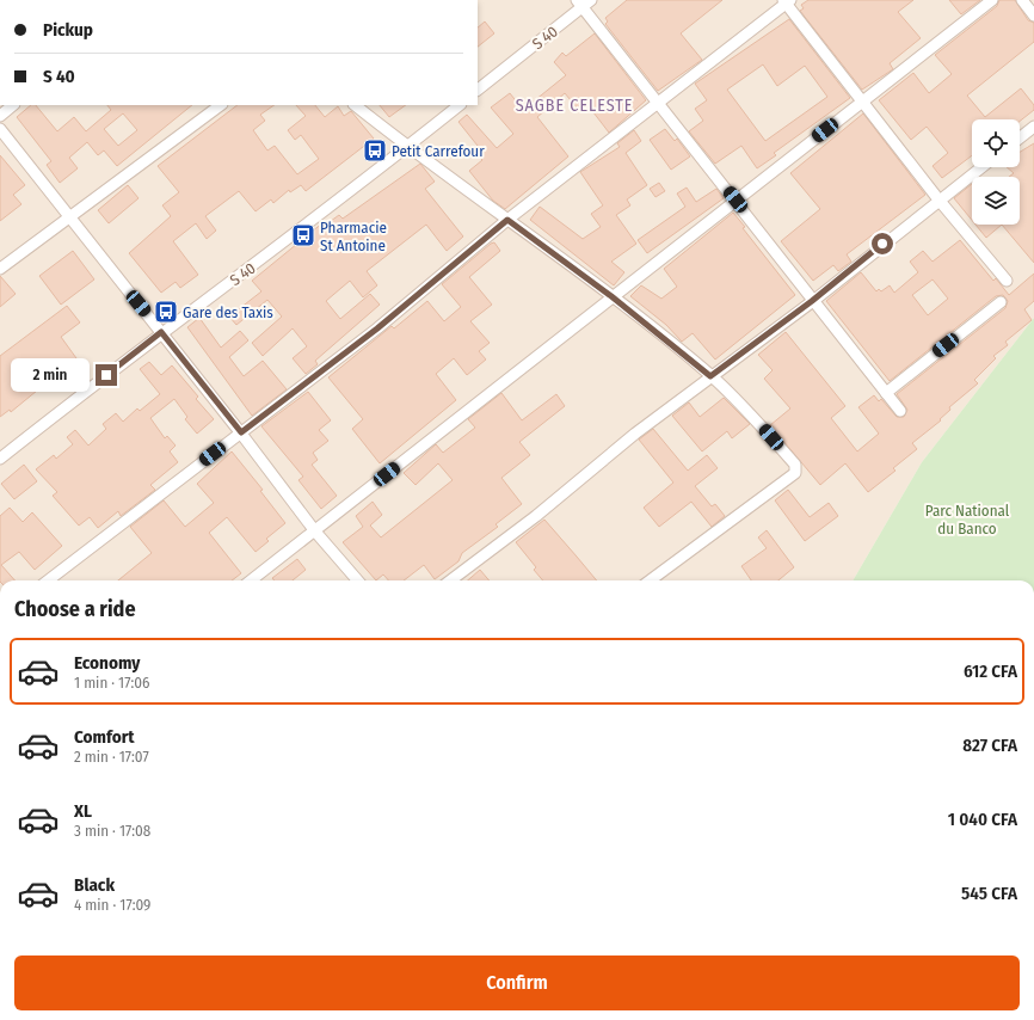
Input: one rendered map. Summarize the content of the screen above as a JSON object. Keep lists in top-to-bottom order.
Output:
{
  "streets": {
    "street": ["S 40"]
  },
  "districts": ["SAGBE CELESTE"],
  "parks": ["Parc National du Banco"],
  "places": {
    "bus stop": ["Petit Carrefour", "Pharmacie St Antoine", "Gare des Taxis"]
  },
  "page": {
    "banner": ["Pickup", "S 40"],
    "bubble": "2 min",
    "heading": "Choose a ride",
    "list": [
      {
        "name": "Economy",
        "note": "1 min · 17:06",
        "value": "612 CFA"
      },
      {
        "name": "Comfort",
        "note": "2 min · 17:07",
        "value": "827 CFA"
      },
      {
        "name": "XL",
        "note": "3 min · 17:08",
        "value": "1 040 CFA"
      },
      {
        "name": "Black",
        "note": "4 min · 17:09",
        "value": "545 CFA"
      }
    ],
    "buttons": "Confirm"
  }
}
